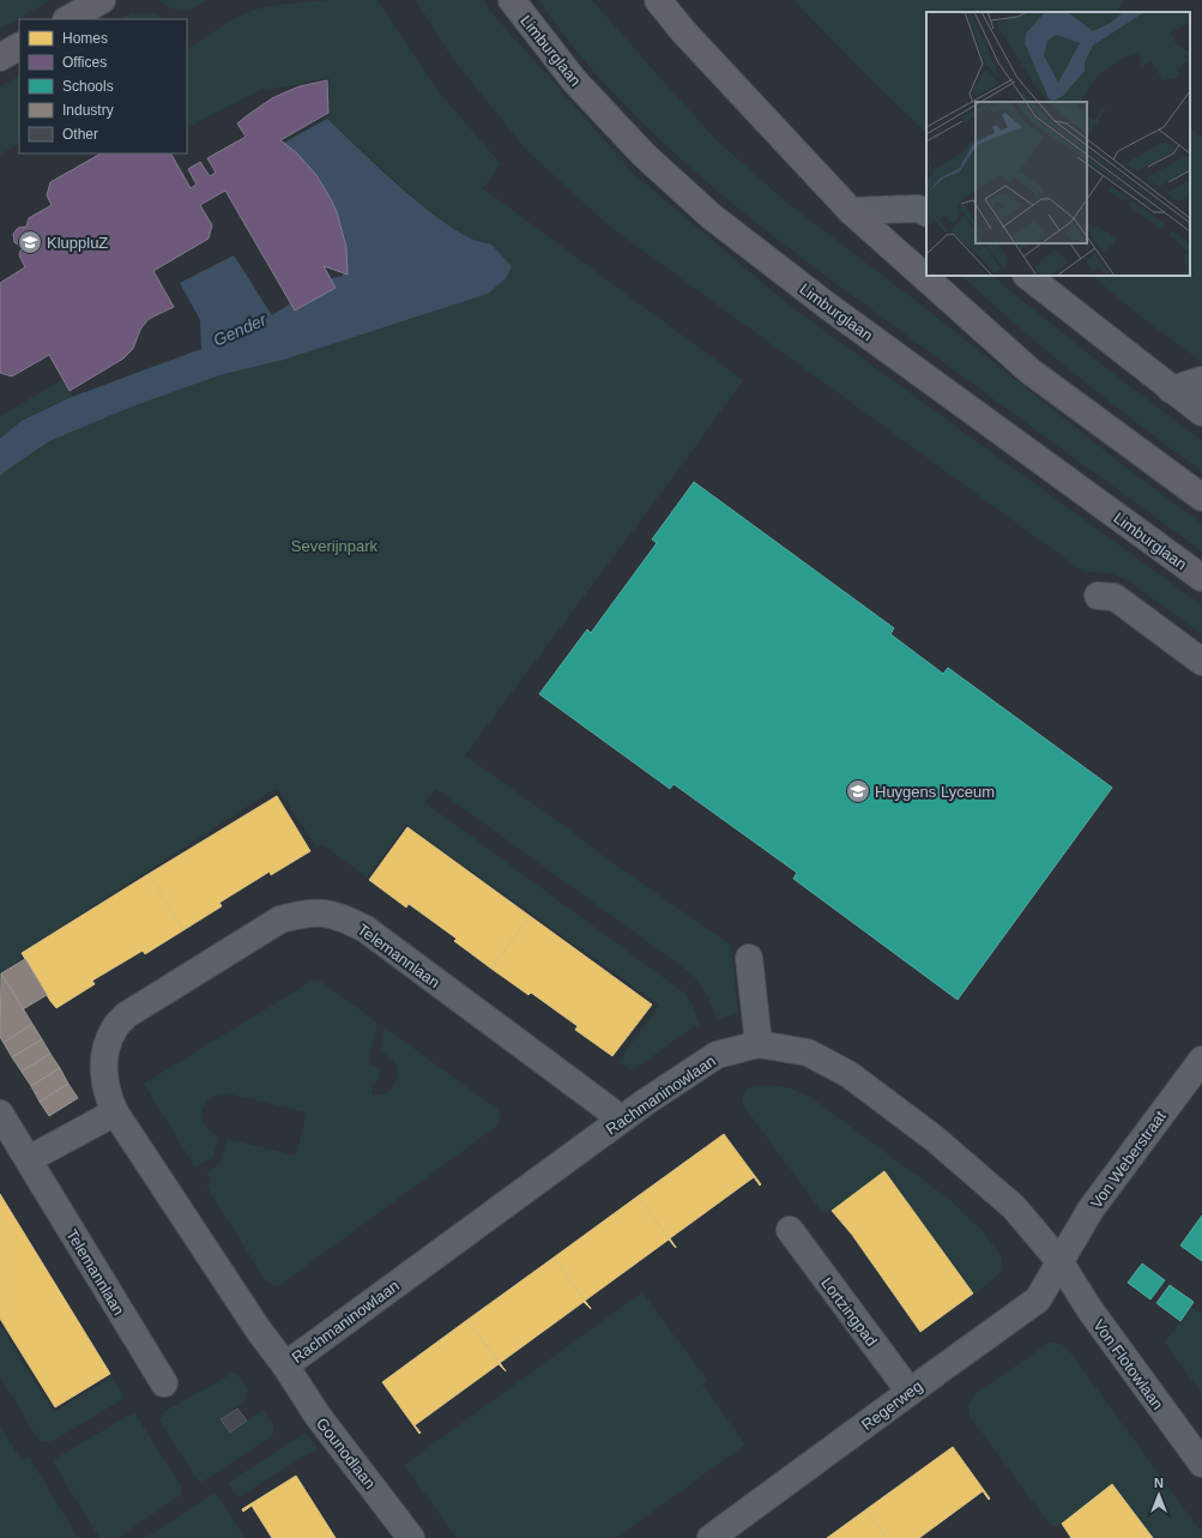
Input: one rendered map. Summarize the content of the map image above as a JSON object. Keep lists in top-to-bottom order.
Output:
{
  "streets": {
    "main road": ["Limburglaan"],
    "street": [
      "Telemannlaan",
      "Rachmaninowlaan",
      "Von Weberstraat",
      "Lortzingpad",
      "Von Flotowlaan",
      "Regerweg",
      "Gounodlaan"
    ]
  },
  "crossings": [
    ["Telemannlaan", "Rachmaninowlaan"],
    ["Telemannlaan", "Gounodlaan"],
    ["Rachmaninowlaan", "Von Weberstraat"],
    ["Rachmaninowlaan", "Von Flotowlaan"],
    ["Rachmaninowlaan", "Regerweg"],
    ["Rachmaninowlaan", "Gounodlaan"],
    ["Von Weberstraat", "Von Flotowlaan"],
    ["Von Weberstraat", "Regerweg"],
    ["Lortzingpad", "Regerweg"],
    ["Von Flotowlaan", "Regerweg"]
  ],
  "water": ["Gender"],
  "parks": ["Severijnpark"],
  "places": {
    "school or university": ["KluppluZ", "Huygens Lyceum"]
  },
  "legend": [
    "Homes",
    "Offices",
    "Schools",
    "Industry",
    "Other"
  ],
  "north": "top"
}
